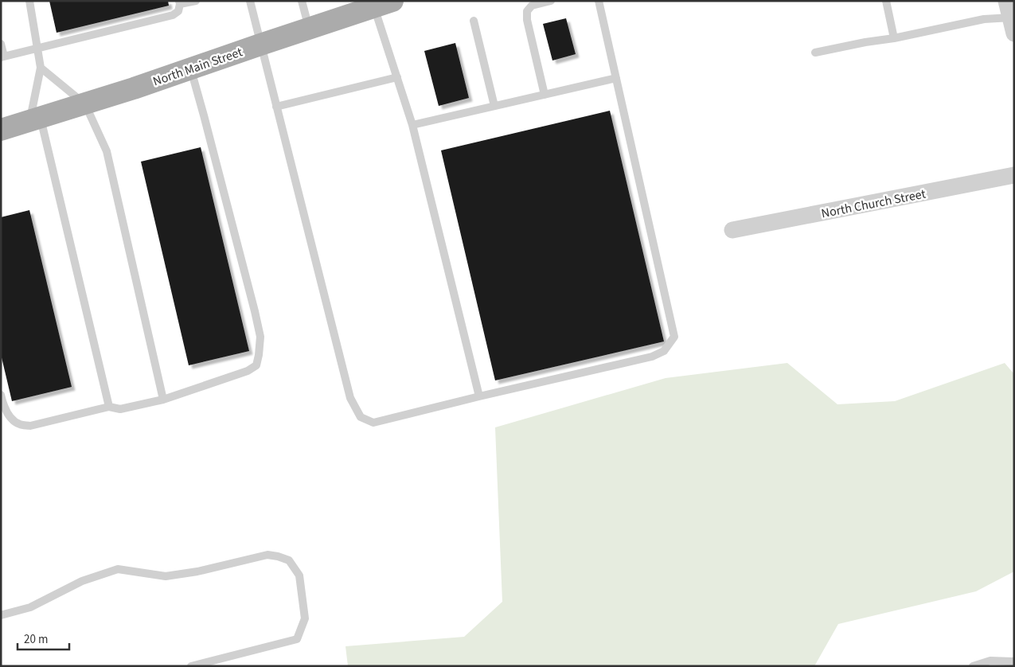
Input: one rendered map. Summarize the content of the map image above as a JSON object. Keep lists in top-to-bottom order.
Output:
{
  "streets": {
    "main road": ["North Main Street"],
    "street": ["North Church Street"]
  },
  "scale_bar": "20 m"
}
